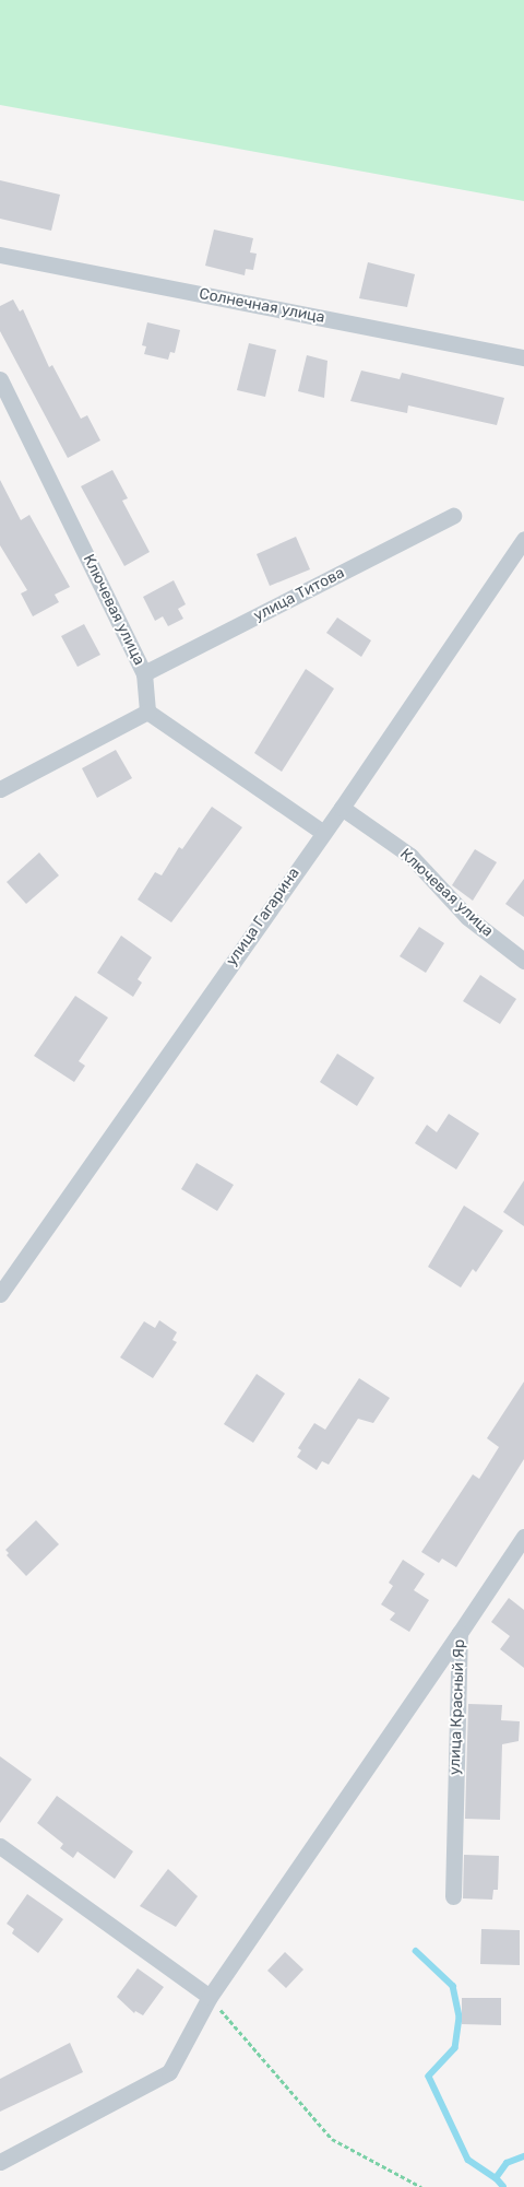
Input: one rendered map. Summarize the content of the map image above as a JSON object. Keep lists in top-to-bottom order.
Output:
{
  "streets": {
    "street": [
      "Солнечная улица",
      "улица Титова",
      "Ключевая улица",
      "улица Гагарина",
      "улица Красный Яр"
    ]
  },
  "crossings": [
    ["улица Титова", "Ключевая улица"],
    ["Ключевая улица", "улица Гагарина"]
  ]
}
